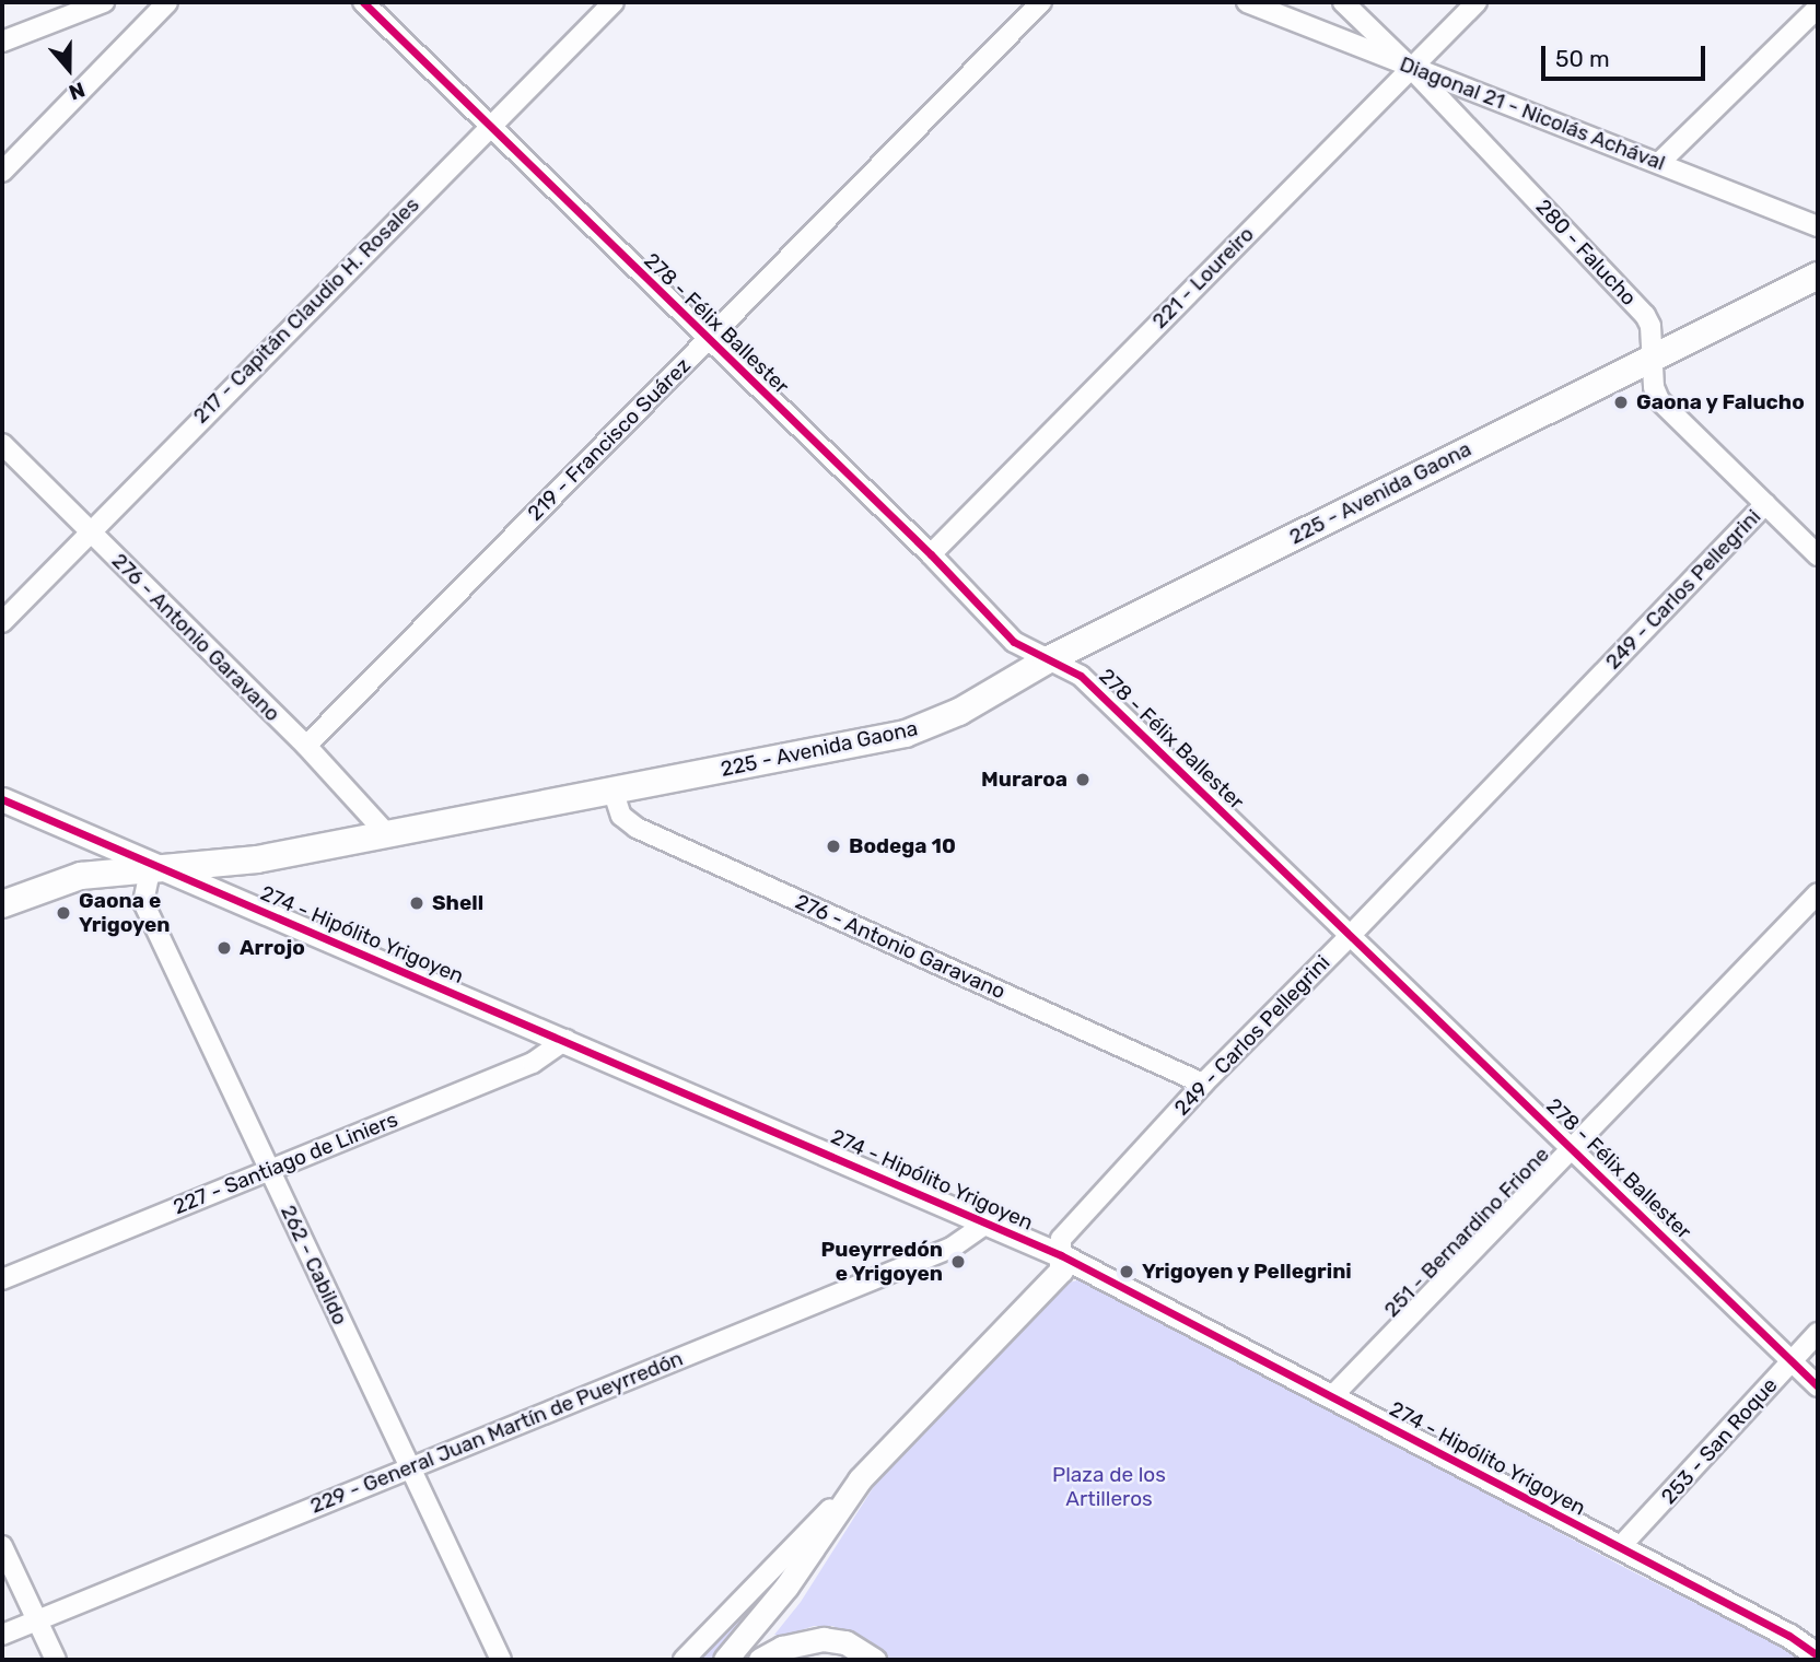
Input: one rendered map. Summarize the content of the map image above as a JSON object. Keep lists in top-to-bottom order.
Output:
{
  "streets": {
    "main road": ["225 - Avenida Gaona"],
    "street": [
      "Diagonal 21 - Nicolás Achával",
      "280 - Falucho",
      "221 - Loureiro",
      "217 - Capitán Claudio H. Rosales",
      "278 - Félix Ballester",
      "219 - Francisco Suárez",
      "249 - Carlos Pellegrini",
      "276 - Antonio Garavano",
      "274 - Hipólito Yrigoyen",
      "227 - Santiago de Liniers",
      "251 - Bernardino Frione",
      "262 - Cabildo",
      "229 - General Juan Martín de Pueyrredón",
      "253 - San Roque"
    ]
  },
  "crossings": [
    ["Diagonal 21 - Nicolás Achával", "280 - Falucho"],
    ["Diagonal 21 - Nicolás Achával", "221 - Loureiro"],
    ["280 - Falucho", "221 - Loureiro"],
    ["280 - Falucho", "225 - Avenida Gaona"],
    ["280 - Falucho", "249 - Carlos Pellegrini"],
    ["221 - Loureiro", "278 - Félix Ballester"],
    ["217 - Capitán Claudio H. Rosales", "278 - Félix Ballester"],
    ["217 - Capitán Claudio H. Rosales", "276 - Antonio Garavano"],
    ["278 - Félix Ballester", "219 - Francisco Suárez"],
    ["278 - Félix Ballester", "225 - Avenida Gaona"],
    ["278 - Félix Ballester", "249 - Carlos Pellegrini"],
    ["278 - Félix Ballester", "251 - Bernardino Frione"],
    ["278 - Félix Ballester", "253 - San Roque"],
    ["219 - Francisco Suárez", "276 - Antonio Garavano"],
    ["225 - Avenida Gaona", "276 - Antonio Garavano"],
    ["225 - Avenida Gaona", "274 - Hipólito Yrigoyen"],
    ["225 - Avenida Gaona", "262 - Cabildo"],
    ["249 - Carlos Pellegrini", "276 - Antonio Garavano"],
    ["249 - Carlos Pellegrini", "274 - Hipólito Yrigoyen"],
    ["274 - Hipólito Yrigoyen", "227 - Santiago de Liniers"],
    ["274 - Hipólito Yrigoyen", "251 - Bernardino Frione"],
    ["274 - Hipólito Yrigoyen", "262 - Cabildo"],
    ["274 - Hipólito Yrigoyen", "229 - General Juan Martín de Pueyrredón"],
    ["274 - Hipólito Yrigoyen", "253 - San Roque"],
    ["227 - Santiago de Liniers", "262 - Cabildo"],
    ["262 - Cabildo", "229 - General Juan Martín de Pueyrredón"]
  ],
  "parks": ["Plaza de los Artilleros"],
  "places": [
    "Gaona y Falucho",
    "Muraroa",
    "Bodega 10",
    "Shell",
    "Gaona e Yrigoyen",
    "Arrojo",
    "Pueyrredón e Yrigoyen",
    "Yrigoyen y Pellegrini"
  ],
  "scale_bar": "50 m",
  "north": "bottom"
}
